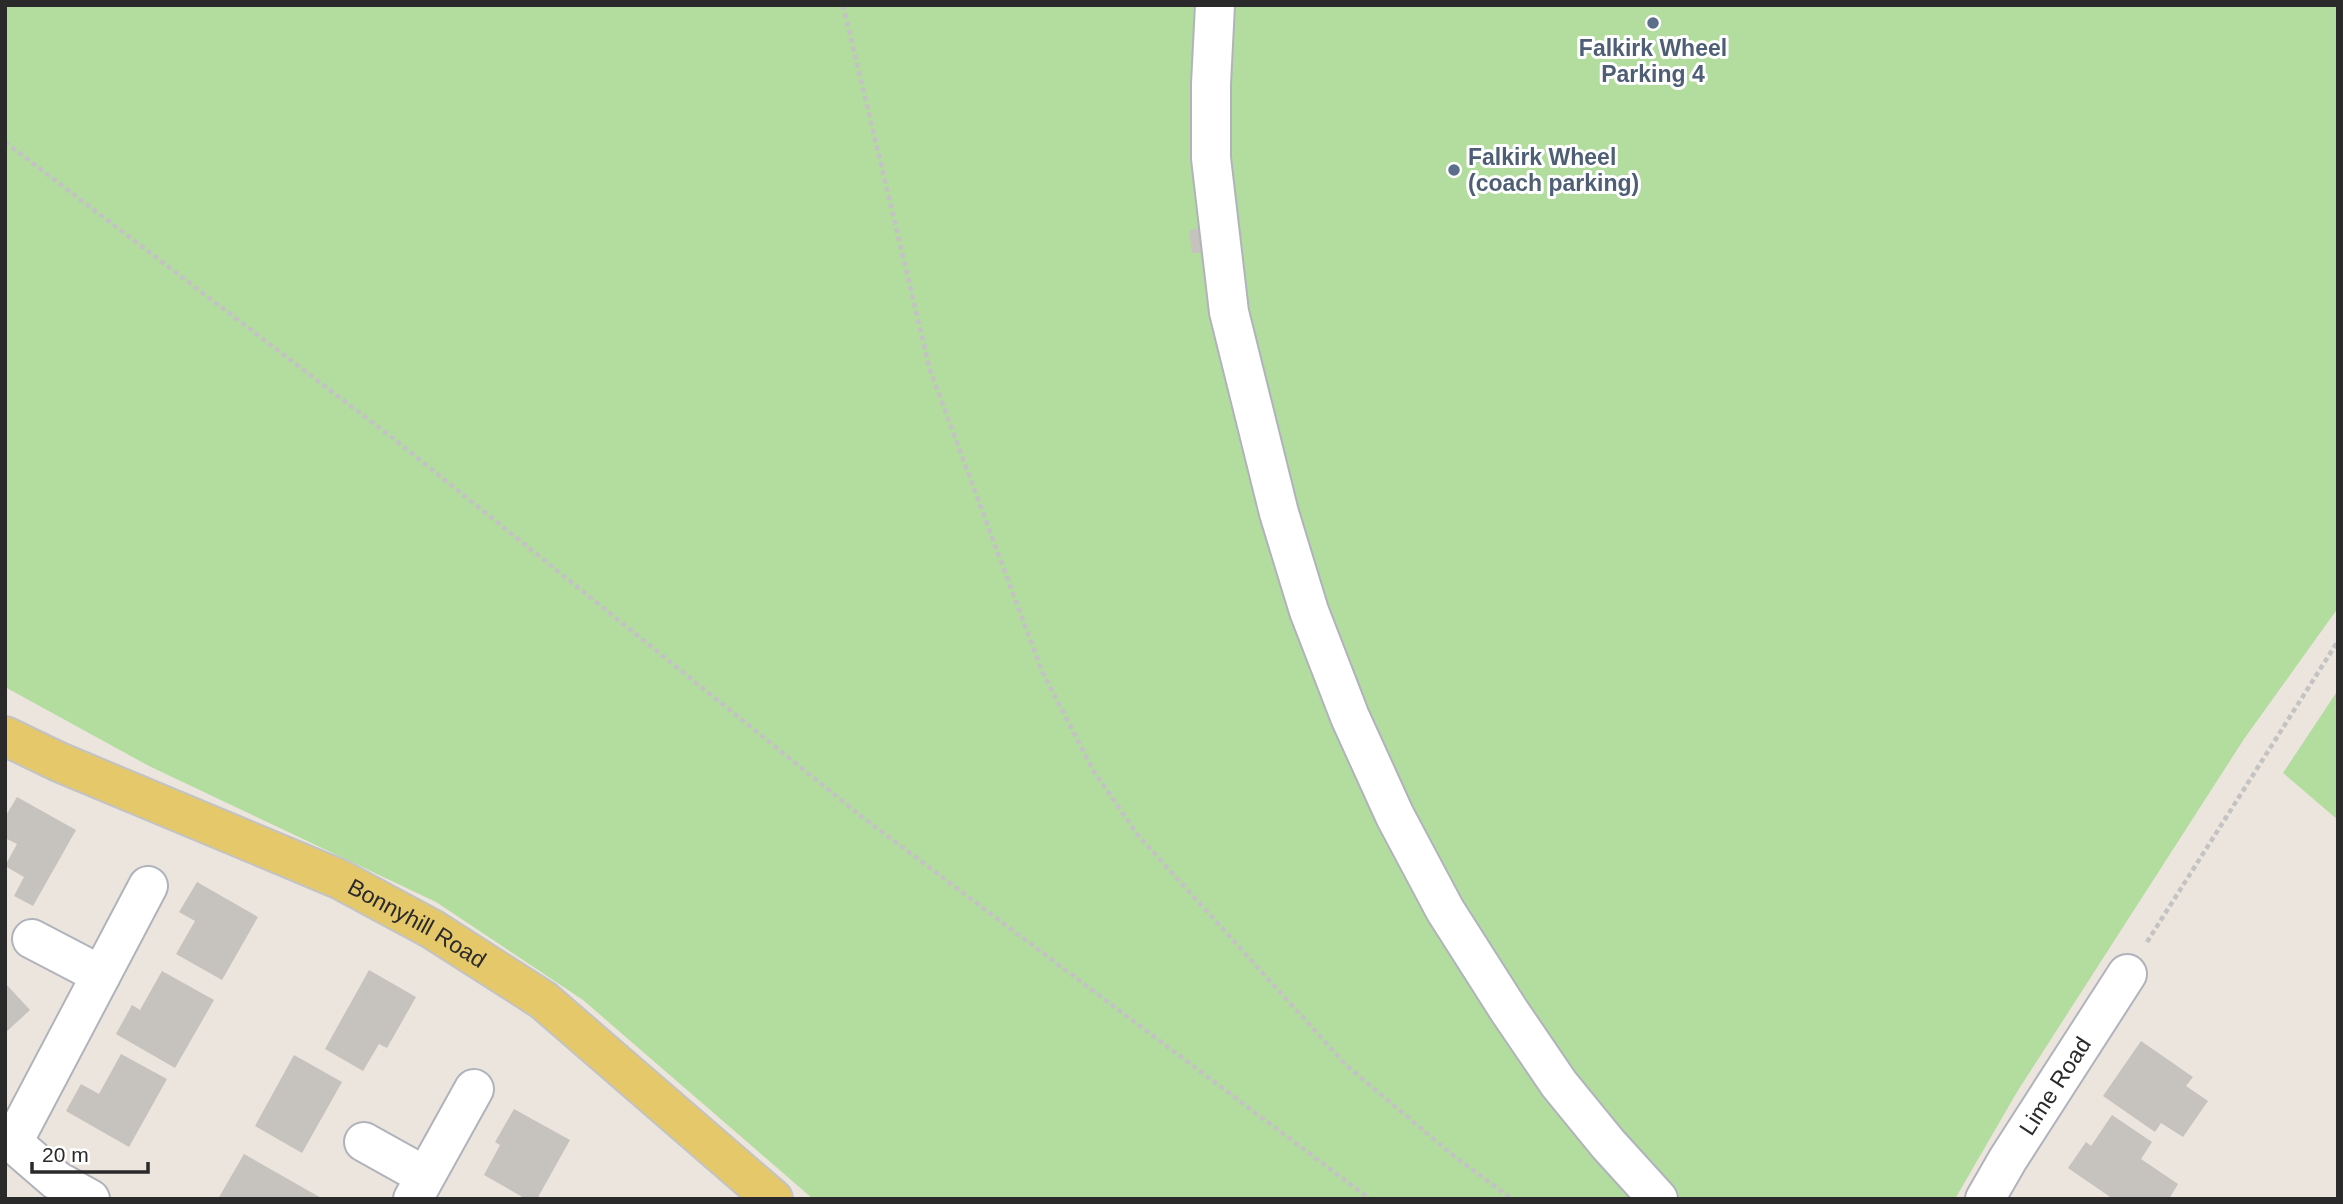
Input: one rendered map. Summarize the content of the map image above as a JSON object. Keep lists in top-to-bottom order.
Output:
{
  "streets": {
    "main road": ["Bonnyhill Road"],
    "street": ["Lime Road"]
  },
  "places": ["Falkirk Wheel Parking 4", "Falkirk Wheel (coach parking)"],
  "scale_bar": "20 m"
}
